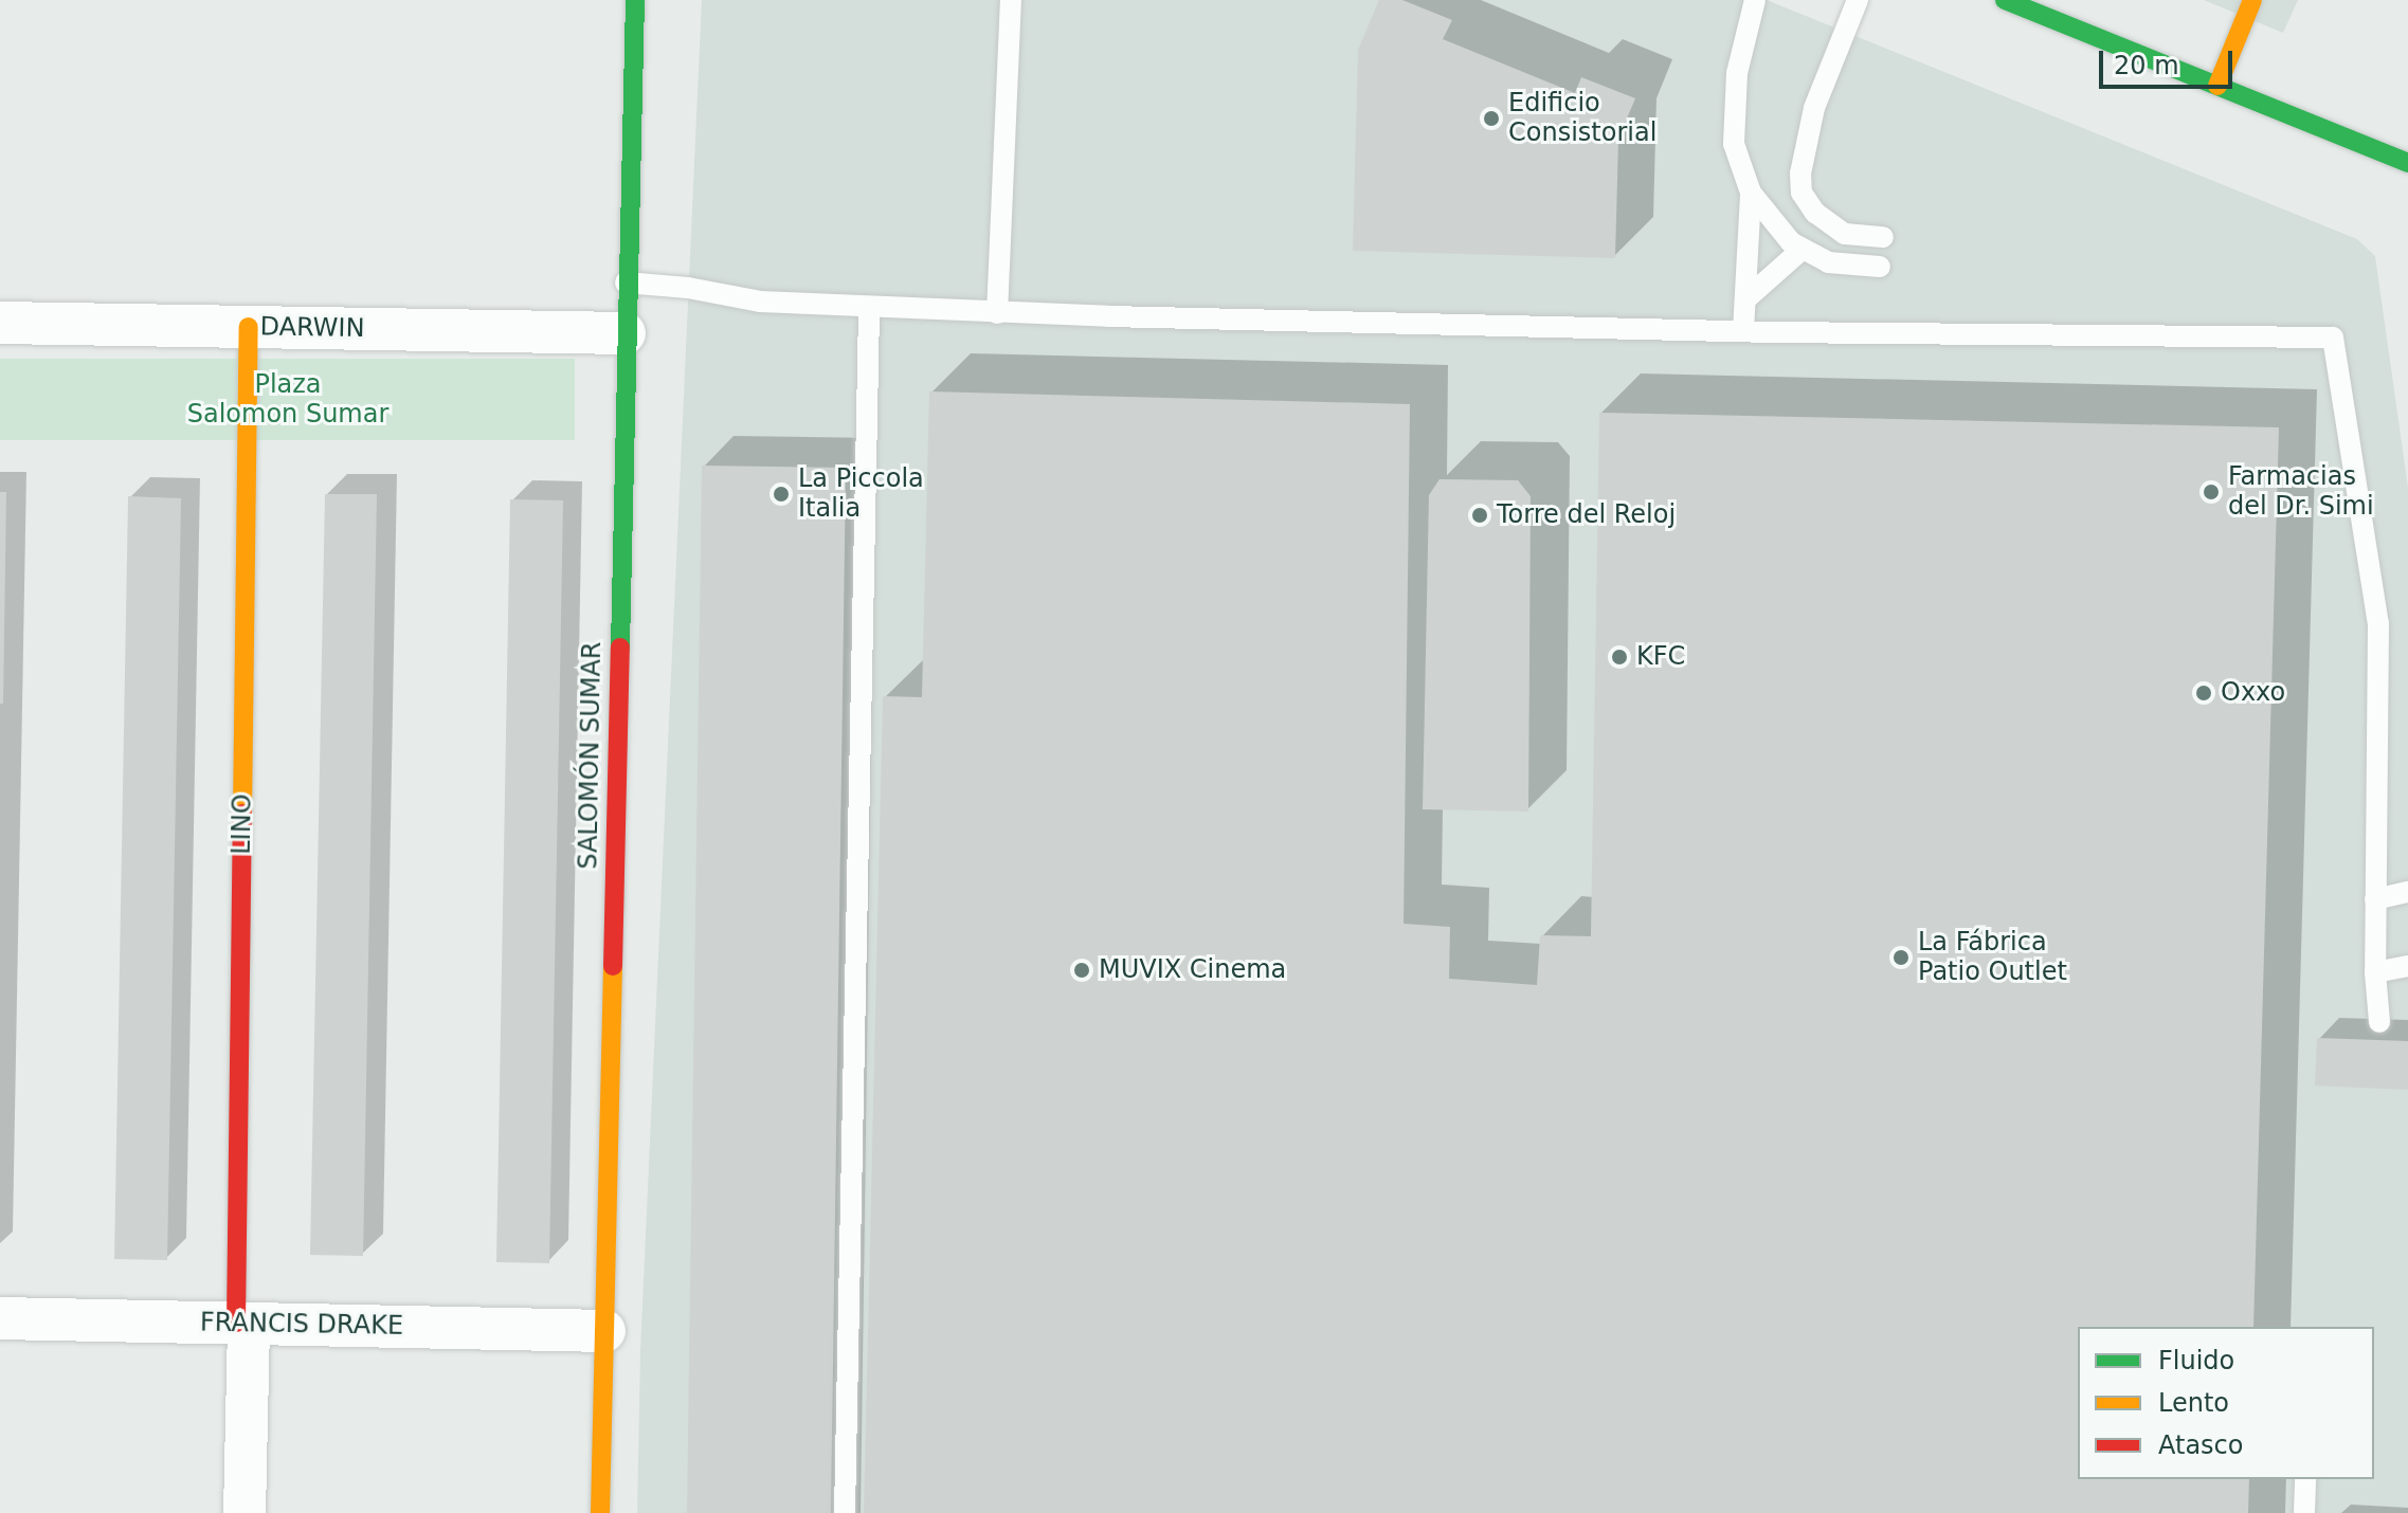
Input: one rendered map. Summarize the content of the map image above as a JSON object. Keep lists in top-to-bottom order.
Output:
{
  "streets": {
    "street": [
      "DARWIN",
      "SALOMÓN SUMAR",
      "LINO",
      "FRANCIS DRAKE"
    ]
  },
  "crossings": [
    ["DARWIN", "SALOMÓN SUMAR"],
    ["DARWIN", "LINO"],
    ["SALOMÓN SUMAR", "FRANCIS DRAKE"],
    ["LINO", "FRANCIS DRAKE"]
  ],
  "parks": ["Plaza Salomon Sumar"],
  "places": [
    "Edificio Consistorial",
    "Farmacias del Dr. Simi",
    "La Piccola Italia",
    "Torre del Reloj",
    "KFC",
    "Oxxo",
    "La Fábrica Patio Outlet",
    "MUVIX Cinema"
  ],
  "legend": ["Fluido", "Lento", "Atasco"],
  "scale_bar": "20 m"
}
